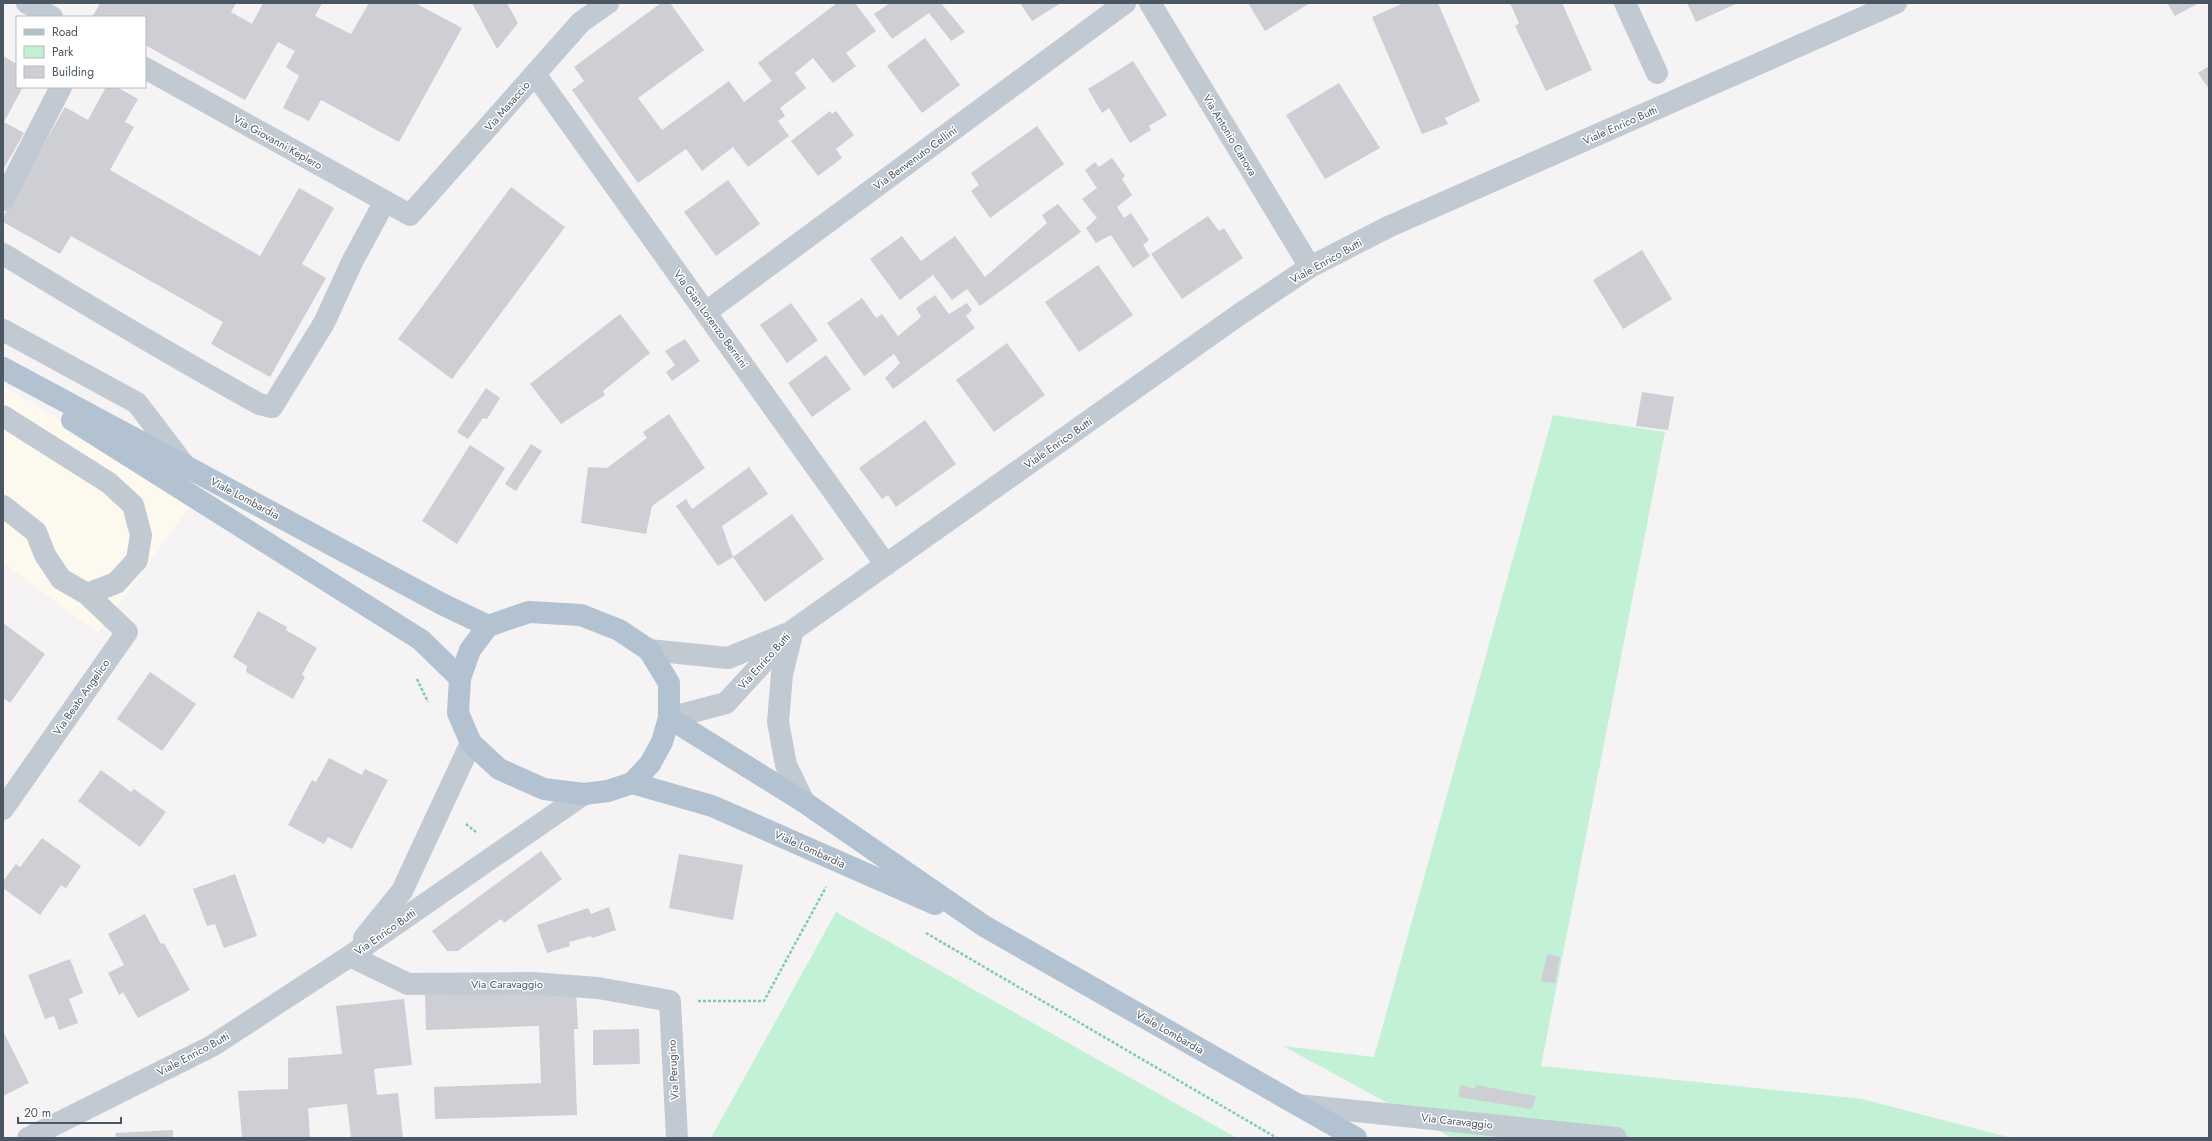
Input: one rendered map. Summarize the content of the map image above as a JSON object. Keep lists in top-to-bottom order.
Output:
{
  "streets": {
    "main road": ["Viale Lombardia"],
    "street": [
      "Via Masaccio",
      "Viale Enrico Butti",
      "Via Antonio Canova",
      "Via Giovanni Keplero",
      "Via Benvenuto Cellini",
      "Via Gian Lorenzo Bernini",
      "Via Enrico Butti",
      "Via Beato Angelico",
      "Via Caravaggio",
      "Via Perugino"
    ]
  },
  "crossings": [
    ["Via Masaccio", "Via Giovanni Keplero"],
    ["Via Masaccio", "Via Gian Lorenzo Bernini"],
    ["Viale Enrico Butti", "Via Antonio Canova"],
    ["Viale Enrico Butti", "Via Gian Lorenzo Bernini"],
    ["Viale Enrico Butti", "Via Enrico Butti"],
    ["Viale Enrico Butti", "Via Caravaggio"],
    ["Via Benvenuto Cellini", "Via Gian Lorenzo Bernini"],
    ["Viale Lombardia", "Via Enrico Butti"],
    ["Viale Lombardia", "Via Caravaggio"],
    ["Via Enrico Butti", "Via Caravaggio"],
    ["Via Caravaggio", "Via Perugino"]
  ],
  "legend": ["Road", "Park", "Building"],
  "scale_bar": "20 m"
}
